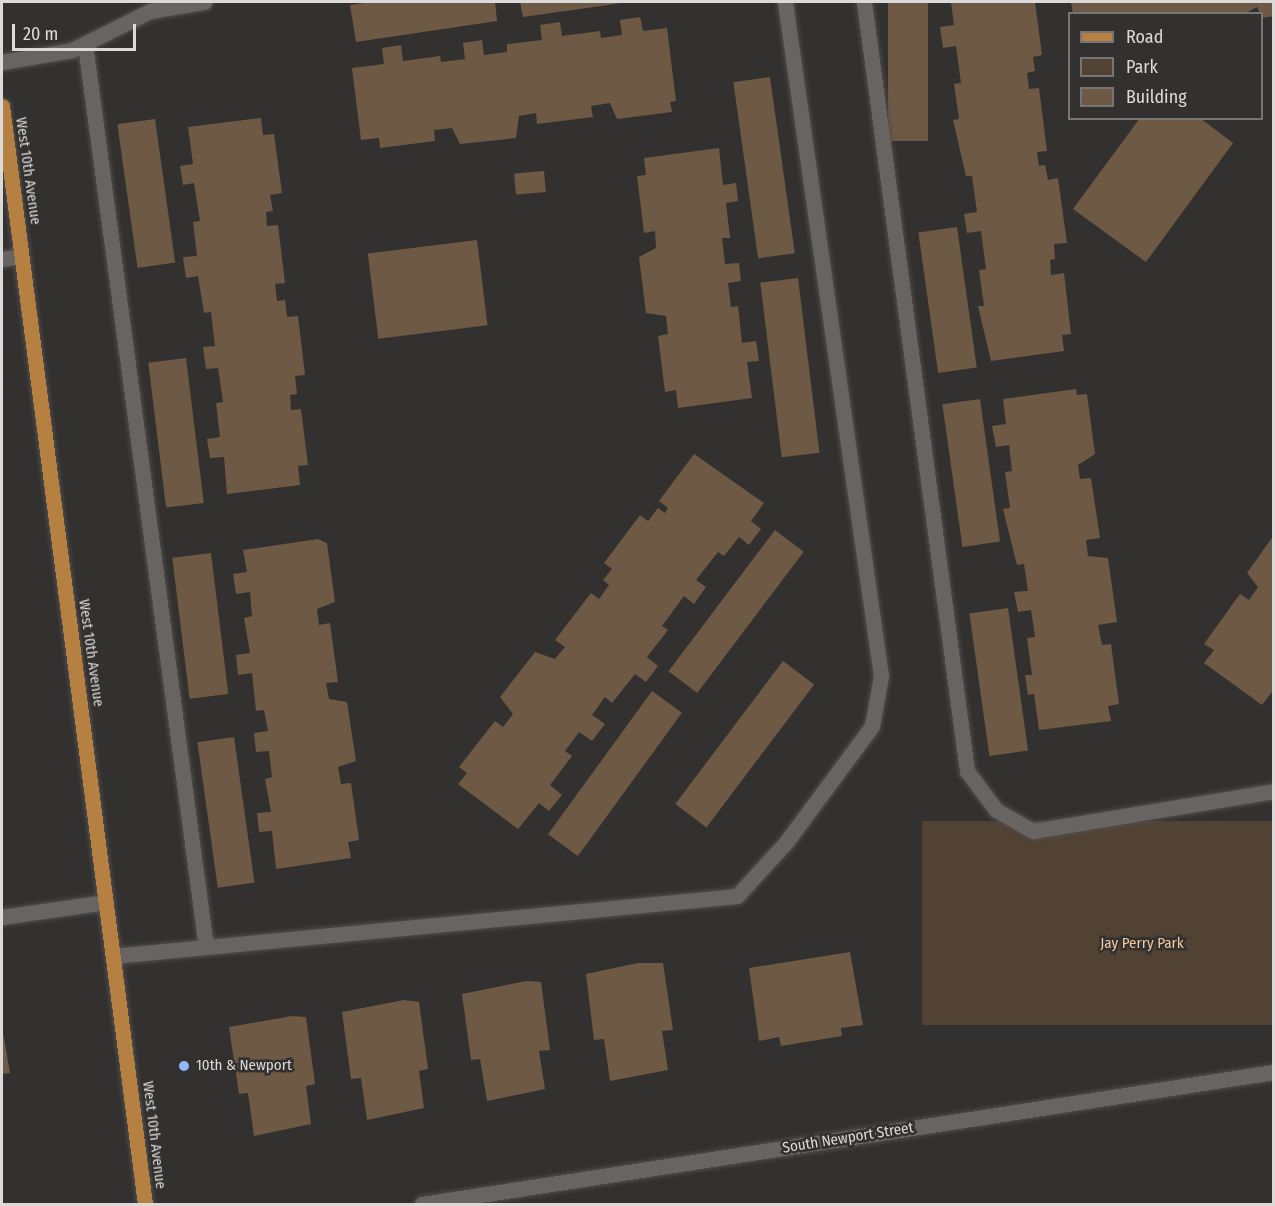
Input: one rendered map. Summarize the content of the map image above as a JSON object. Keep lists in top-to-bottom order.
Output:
{
  "streets": {
    "main road": ["West 10th Avenue"],
    "street": ["South Newport Street"]
  },
  "parks": ["Jay Perry Park"],
  "places": ["10th & Newport"],
  "legend": ["Road", "Park", "Building"],
  "scale_bar": "20 m"
}
